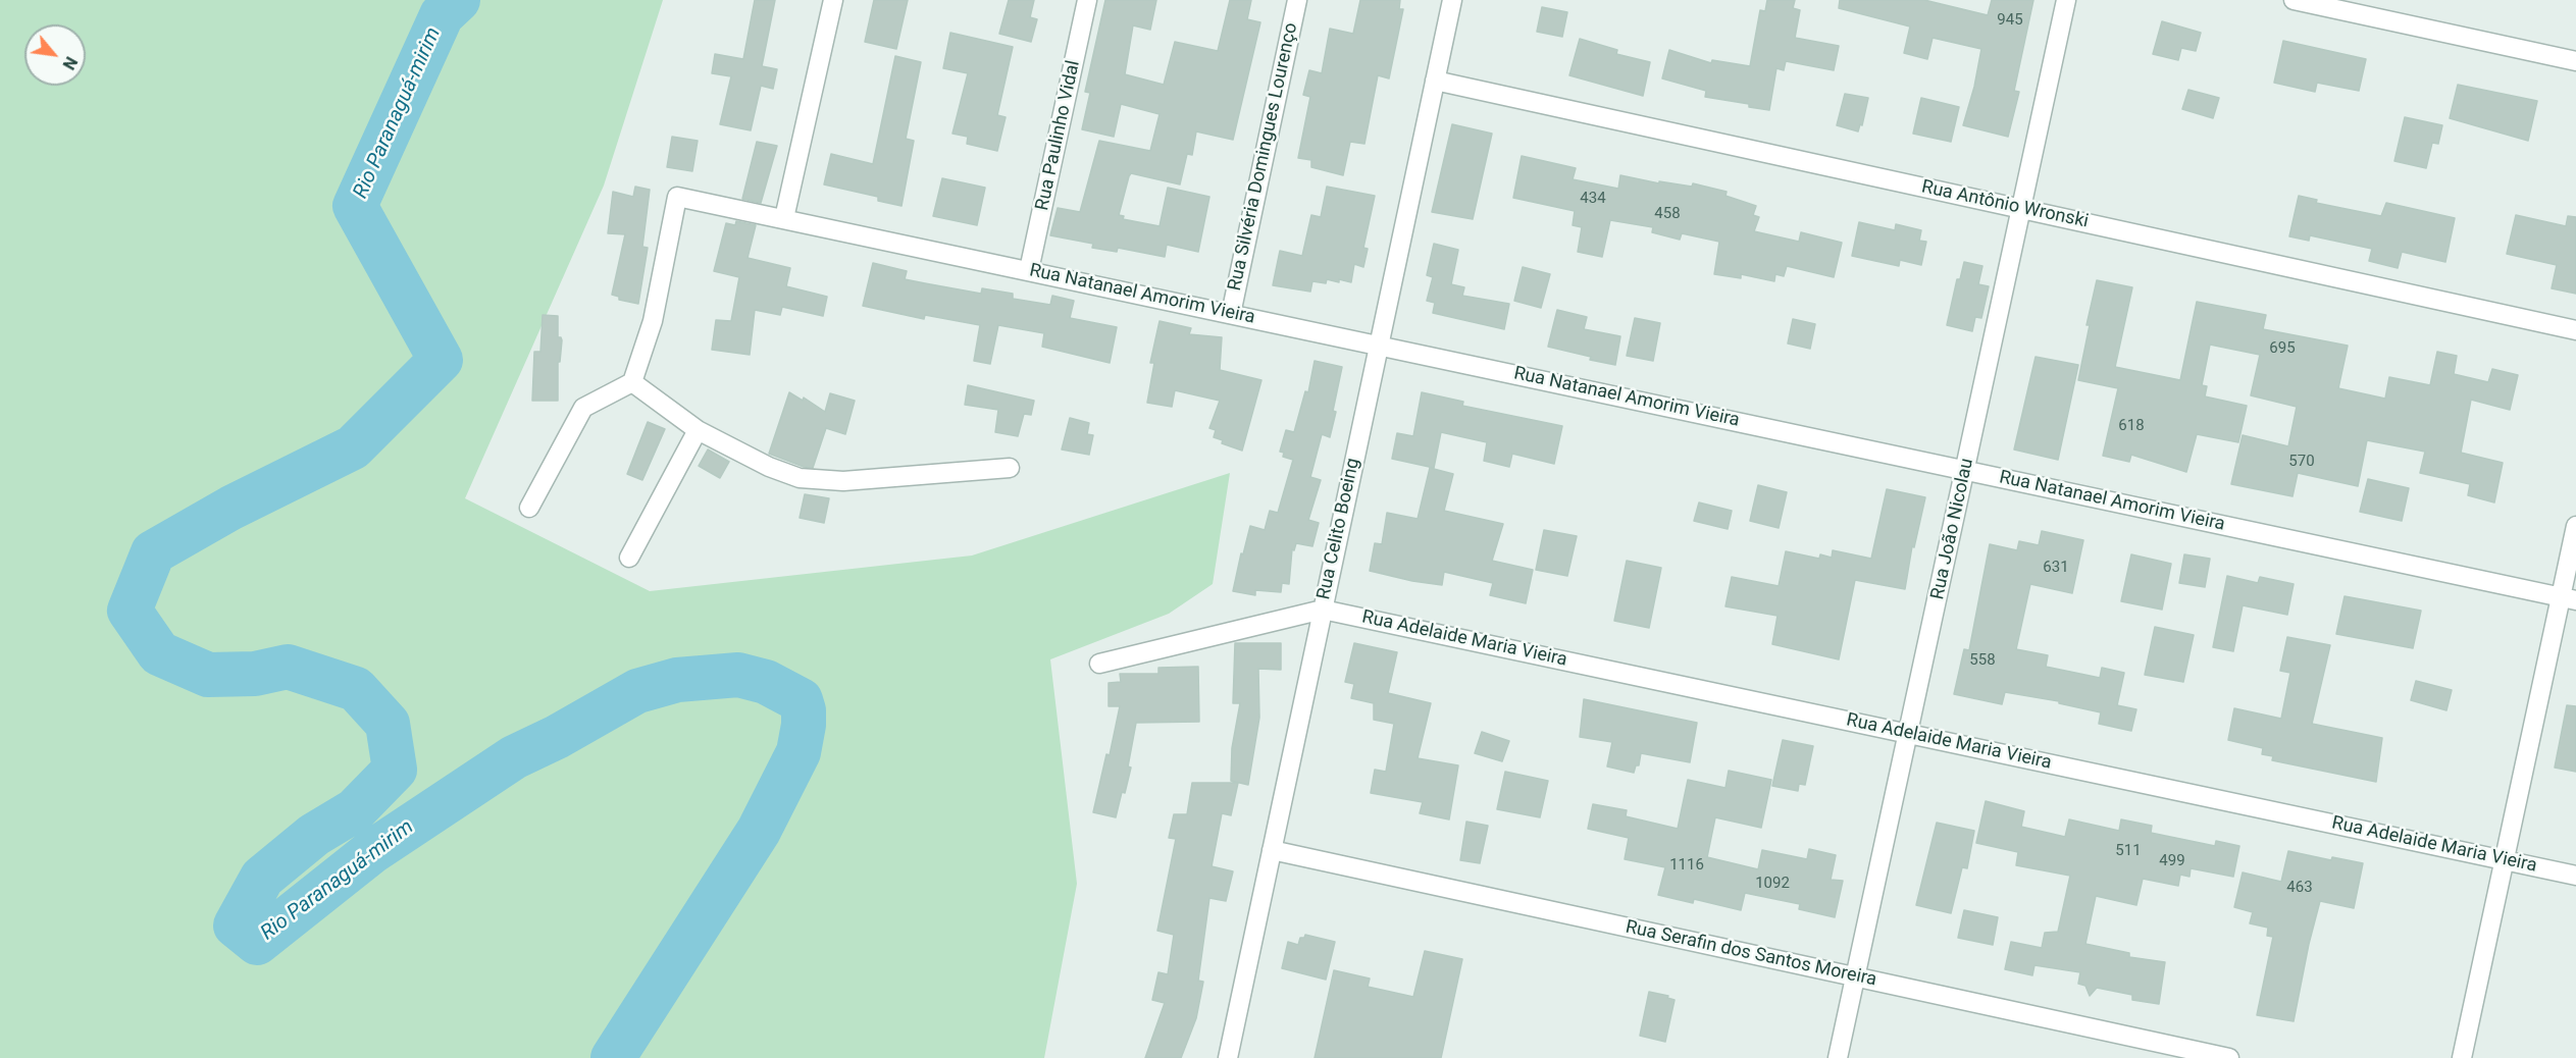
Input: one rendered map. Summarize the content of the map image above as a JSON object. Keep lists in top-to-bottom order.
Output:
{
  "streets": {
    "street": [
      "Rua Paulinho Vidal",
      "Rua Silvéria Domingues Lourenço",
      "Rua Antônio Wronski",
      "Rua Natanael Amorim Vieira",
      "Rua Celito Boeing",
      "Rua João Nicolau",
      "Rua Adelaide Maria Vieira",
      "Rua Serafin dos Santos Moreira"
    ]
  },
  "crossings": [
    ["Rua Paulinho Vidal", "Rua Natanael Amorim Vieira"],
    ["Rua Silvéria Domingues Lourenço", "Rua Natanael Amorim Vieira"],
    ["Rua Antônio Wronski", "Rua Celito Boeing"],
    ["Rua Antônio Wronski", "Rua João Nicolau"],
    ["Rua Natanael Amorim Vieira", "Rua Celito Boeing"],
    ["Rua Natanael Amorim Vieira", "Rua João Nicolau"],
    ["Rua Celito Boeing", "Rua Adelaide Maria Vieira"],
    ["Rua Celito Boeing", "Rua Serafin dos Santos Moreira"],
    ["Rua João Nicolau", "Rua Adelaide Maria Vieira"],
    ["Rua João Nicolau", "Rua Serafin dos Santos Moreira"]
  ],
  "water": ["Rio Paranaguá-mirim"],
  "house_numbers": [
    "945",
    "434",
    "458",
    "695",
    "618",
    "570",
    "631",
    "558",
    "511",
    "499",
    "1116",
    "1092",
    "463"
  ],
  "north": "bottom right"
}
